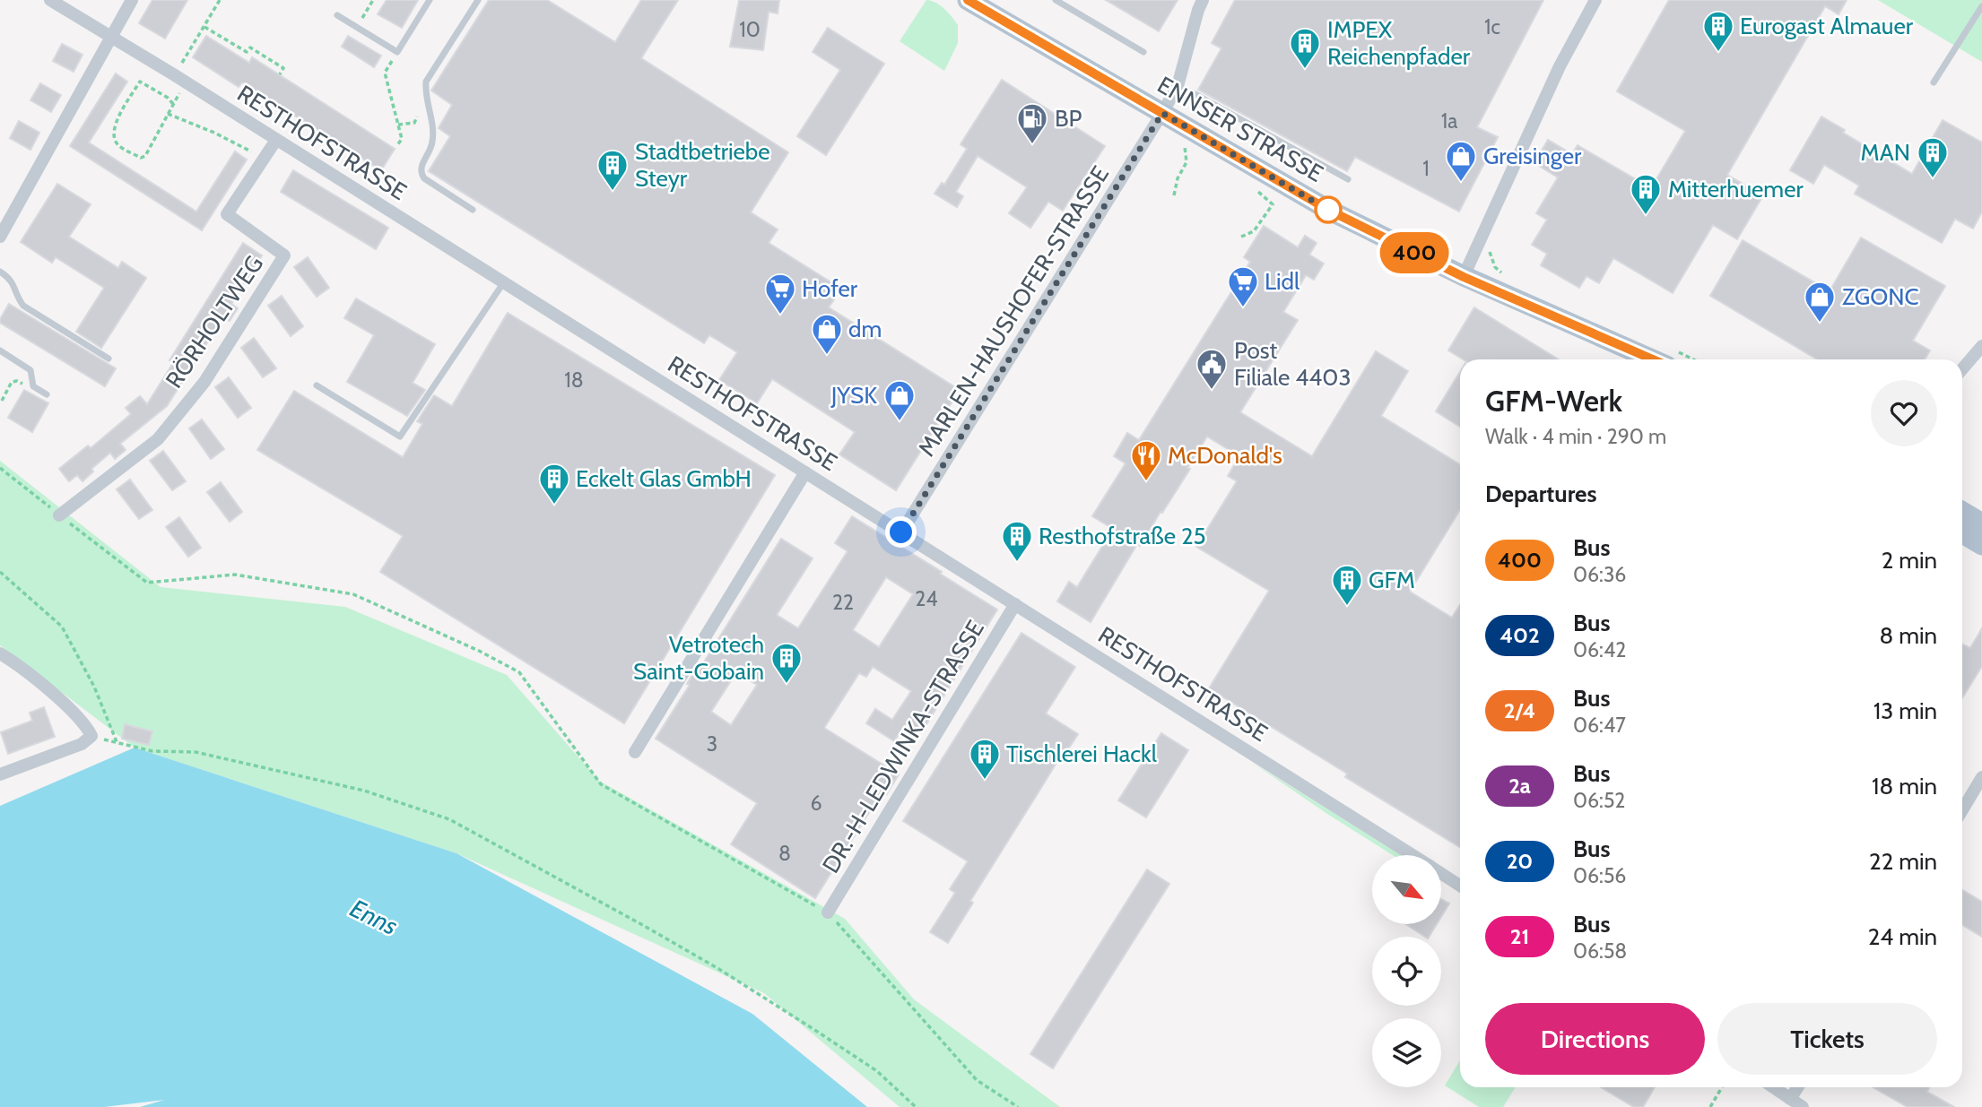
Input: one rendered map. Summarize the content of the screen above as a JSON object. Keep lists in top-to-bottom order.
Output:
{
  "streets": {
    "main road": ["ENNSER STRASSE"],
    "street": [
      "RESTHOFSTRASSE",
      "MARLEN-HAUSHOFER-STRASSE",
      "RÖRHOLTWEG",
      "DR.-H-LEDWINKA-STRASSE"
    ]
  },
  "crossings": [
    ["ENNSER STRASSE", "MARLEN-HAUSHOFER-STRASSE"],
    ["RESTHOFSTRASSE", "MARLEN-HAUSHOFER-STRASSE"],
    ["RESTHOFSTRASSE", "RÖRHOLTWEG"],
    ["RESTHOFSTRASSE", "DR.-H-LEDWINKA-STRASSE"]
  ],
  "water": ["Enns"],
  "places": {
    "building": [
      "Eurogast Almauer",
      "IMPEX Reichenpfader",
      "MAN",
      "Stadtbetriebe Steyr",
      "Mitterhuemer",
      "Eckelt Glas GmbH",
      "Resthofstraße 25",
      "GFM",
      "Vetrotech Saint-Gobain",
      "Tischlerei Hackl"
    ],
    "fuel station": ["BP"],
    "shop": [
      "Greisinger",
      "ZGONC",
      "dm",
      "JYSK"
    ],
    "supermarket": ["Lidl", "Hofer"],
    "public building": ["Post Filiale 4403"],
    "restaurant": ["McDonald's"]
  },
  "lines": ["bus line 400"],
  "house_numbers": [
    "1c",
    "10",
    "1a",
    "1",
    "18",
    "24",
    "22",
    "3",
    "6",
    "8"
  ],
  "north": "bottom right",
  "page": {
    "on_map": "400",
    "heading": [
      ["GFM-Werk", "Walk · 4 min · 290 m"],
      "Departures"
    ],
    "list": [
      {
        "mark": "400",
        "name": "Bus",
        "note": "06:36",
        "value": "2 min"
      },
      {
        "mark": "402",
        "name": "Bus",
        "note": "06:42",
        "value": "8 min"
      },
      {
        "mark": "2/4",
        "name": "Bus",
        "note": "06:47",
        "value": "13 min"
      },
      {
        "mark": "2a",
        "name": "Bus",
        "note": "06:52",
        "value": "18 min"
      },
      {
        "mark": "20",
        "name": "Bus",
        "note": "06:56",
        "value": "22 min"
      },
      {
        "mark": "21",
        "name": "Bus",
        "note": "06:58",
        "value": "24 min"
      }
    ],
    "buttons": ["Directions", "Tickets"]
  }
}
